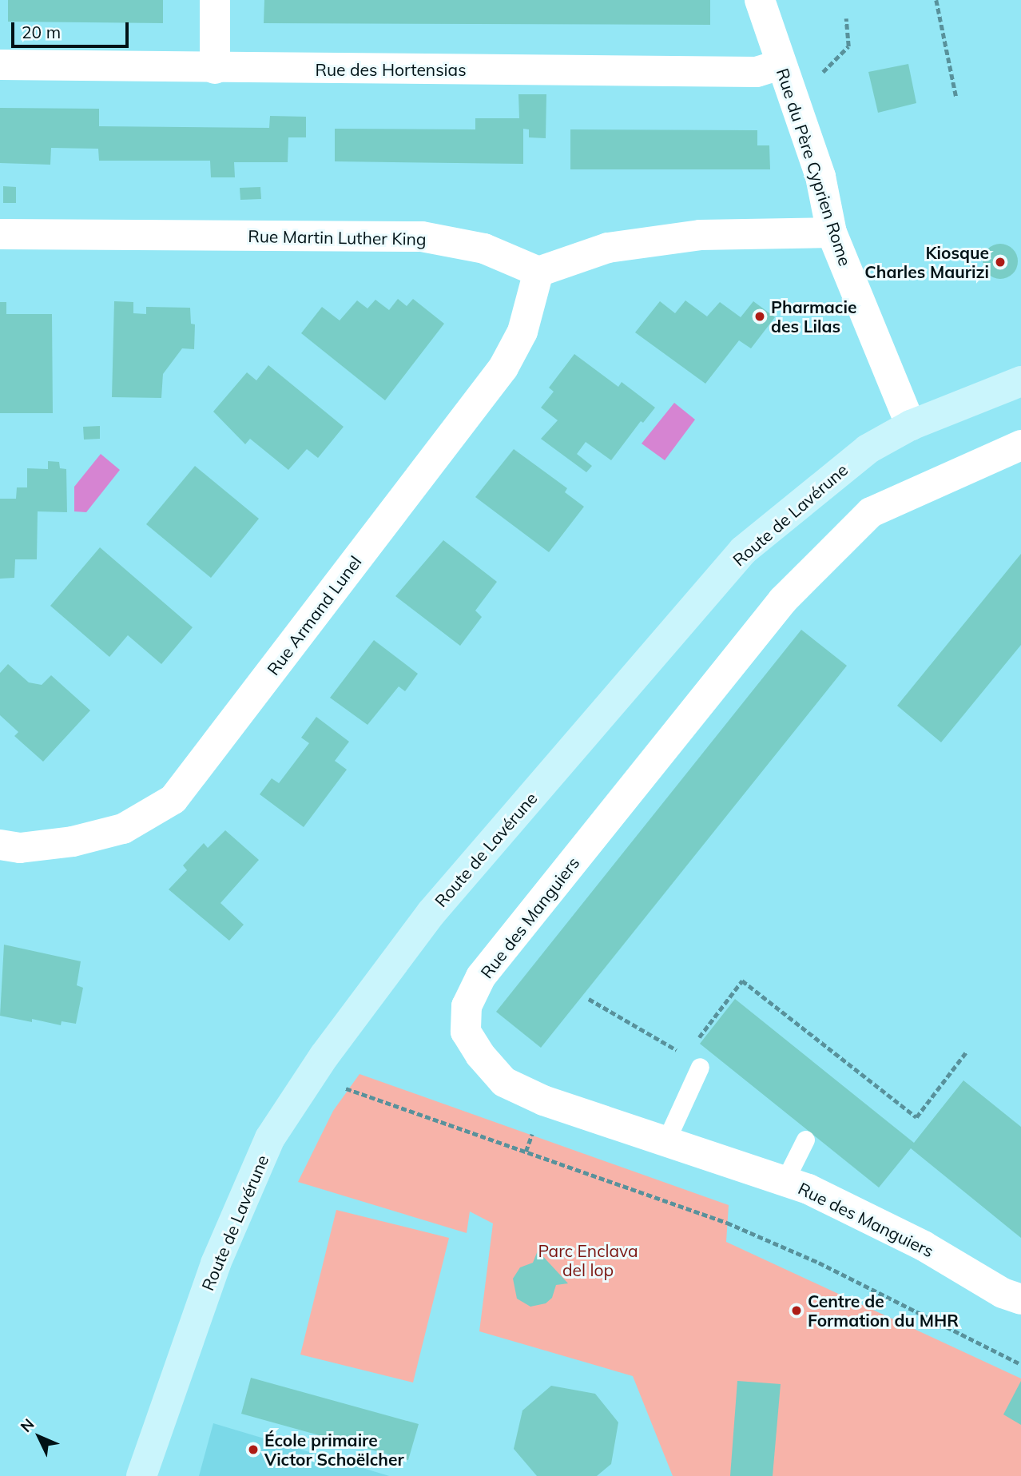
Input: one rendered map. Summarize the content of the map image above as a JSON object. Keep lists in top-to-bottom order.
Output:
{
  "streets": {
    "street": [
      "Rue des Hortensias",
      "Rue du Père Cyprien Rome",
      "Rue Martin Luther King",
      "Route de Lavérune",
      "Rue Armand Lunel",
      "Rue des Manguiers"
    ]
  },
  "crossings": [
    ["Rue des Hortensias", "Rue du Père Cyprien Rome"],
    ["Rue du Père Cyprien Rome", "Route de Lavérune"],
    ["Rue Martin Luther King", "Rue Armand Lunel"]
  ],
  "parks": ["Parc Enclava del lop"],
  "places": [
    "Kiosque Charles Maurizi",
    "Pharmacie des Lilas",
    "Centre de Formation du MHR",
    "École primaire Victor Schoëlcher"
  ],
  "scale_bar": "20 m",
  "north": "top left"
}
